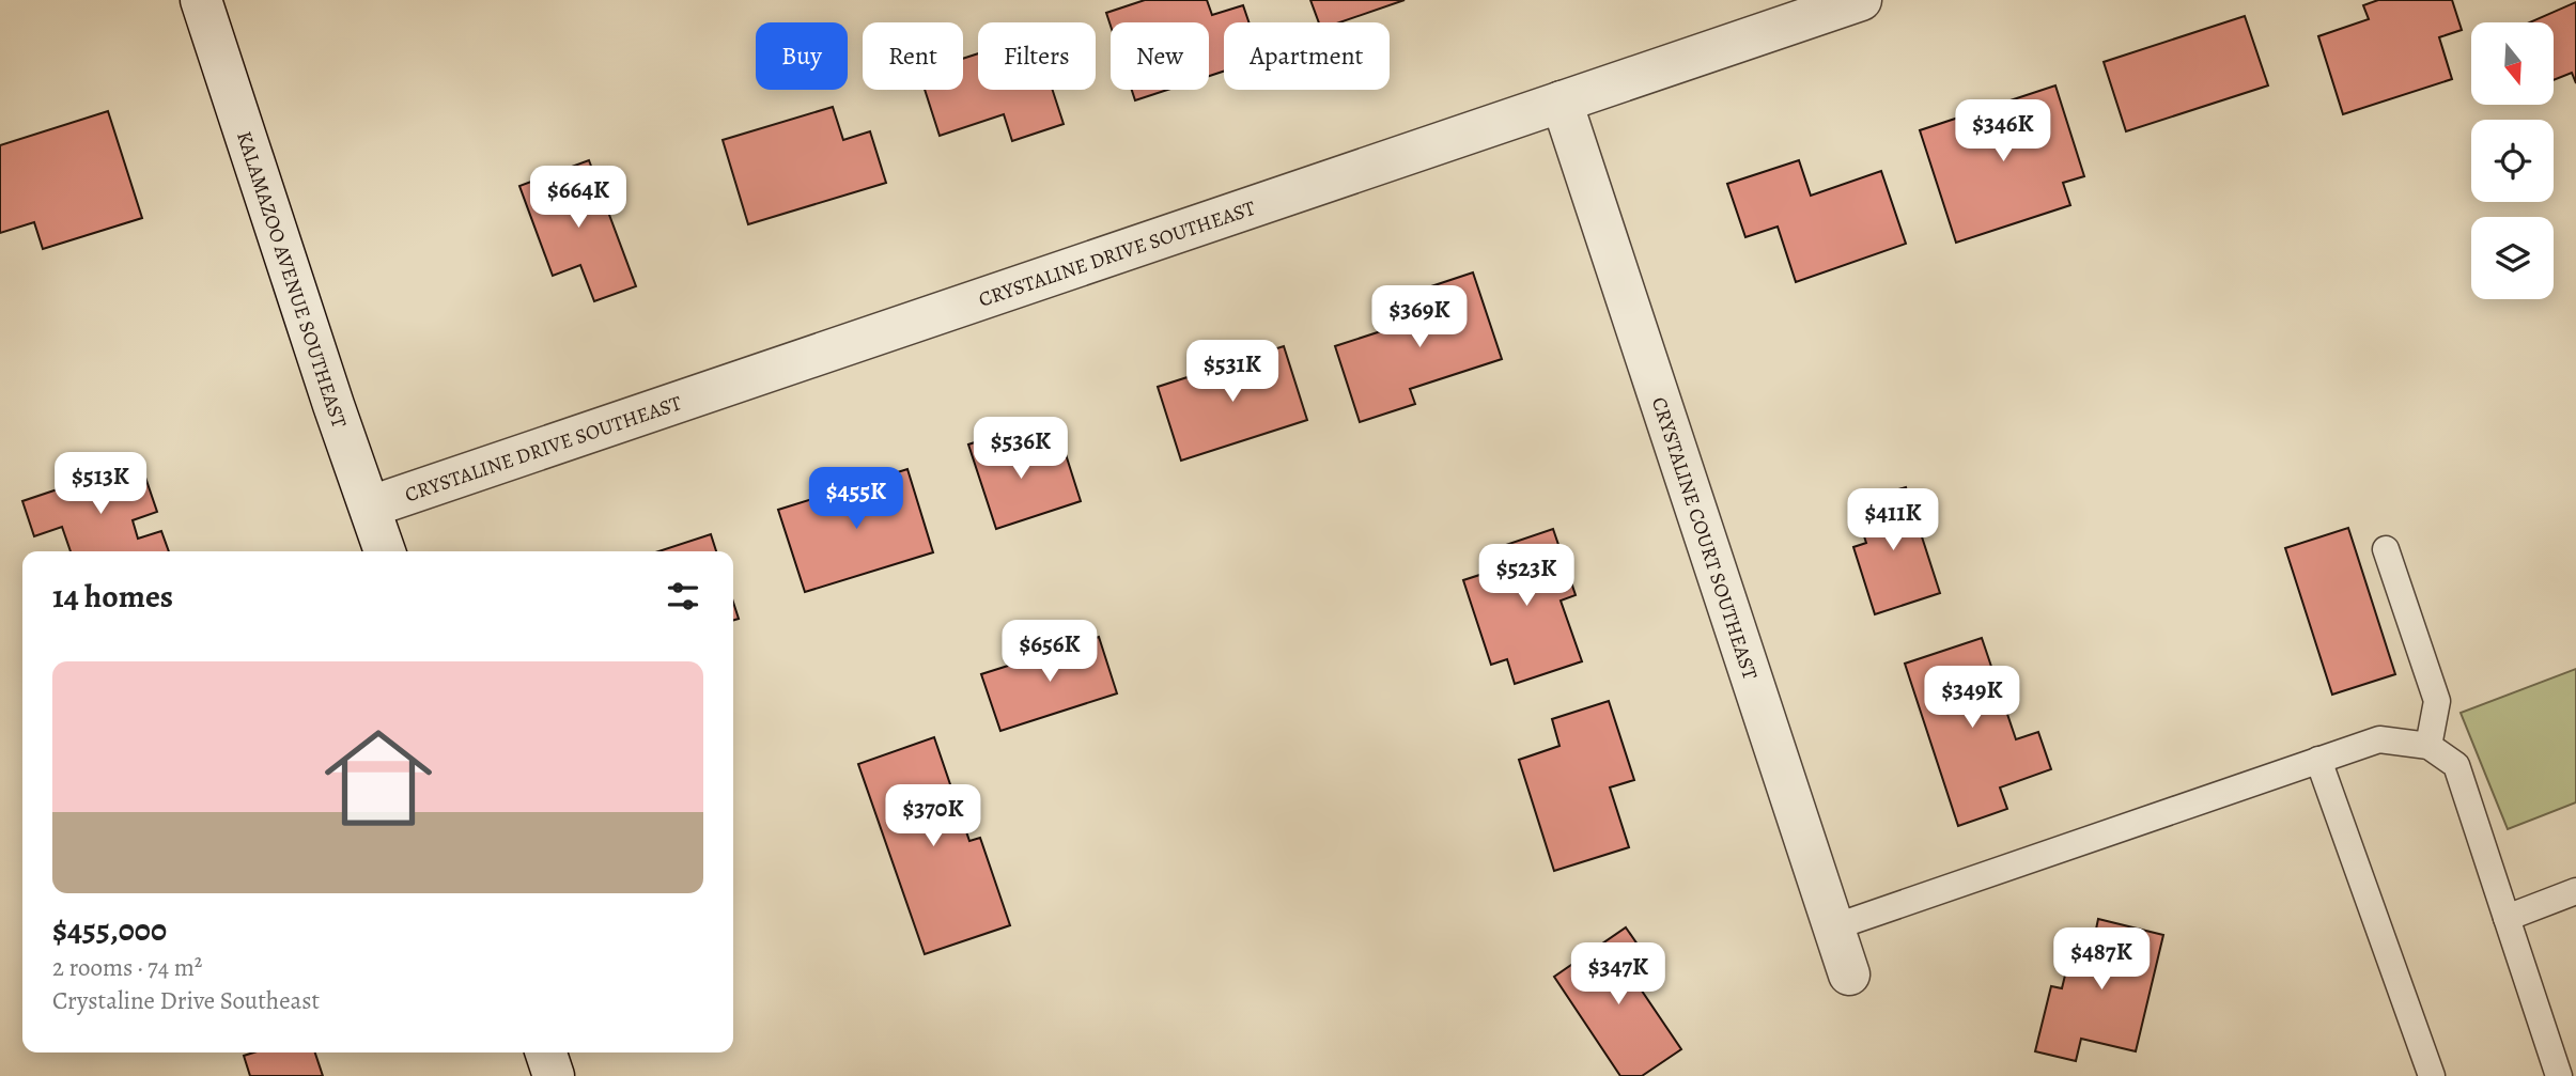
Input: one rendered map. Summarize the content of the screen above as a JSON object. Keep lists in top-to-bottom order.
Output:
{
  "streets": {
    "street": ["CRYSTALINE DRIVE SOUTHEAST", "KALAMAZOO AVENUE SOUTHEAST", "CRYSTALINE COURT SOUTHEAST"]
  },
  "crossings": [
    ["CRYSTALINE DRIVE SOUTHEAST", "KALAMAZOO AVENUE SOUTHEAST"],
    ["CRYSTALINE DRIVE SOUTHEAST", "CRYSTALINE COURT SOUTHEAST"]
  ],
  "north": "bottom",
  "page": {
    "chip": [
      "Buy",
      "Rent",
      "Filters",
      "New",
      "Apartment"
    ],
    "price": [
      "$346K",
      "$664K",
      "$369K",
      "$531K",
      "$536K",
      "$513K",
      "$455K",
      "$411K",
      "$523K",
      "$656K",
      "$349K",
      "$370K",
      "$487K",
      "$347K"
    ],
    "heading": "14 homes",
    "list": [
      {
        "name": "$455,000",
        "note": "2 rooms · 74 m² · Crystaline Drive Southeast"
      }
    ]
  }
}
